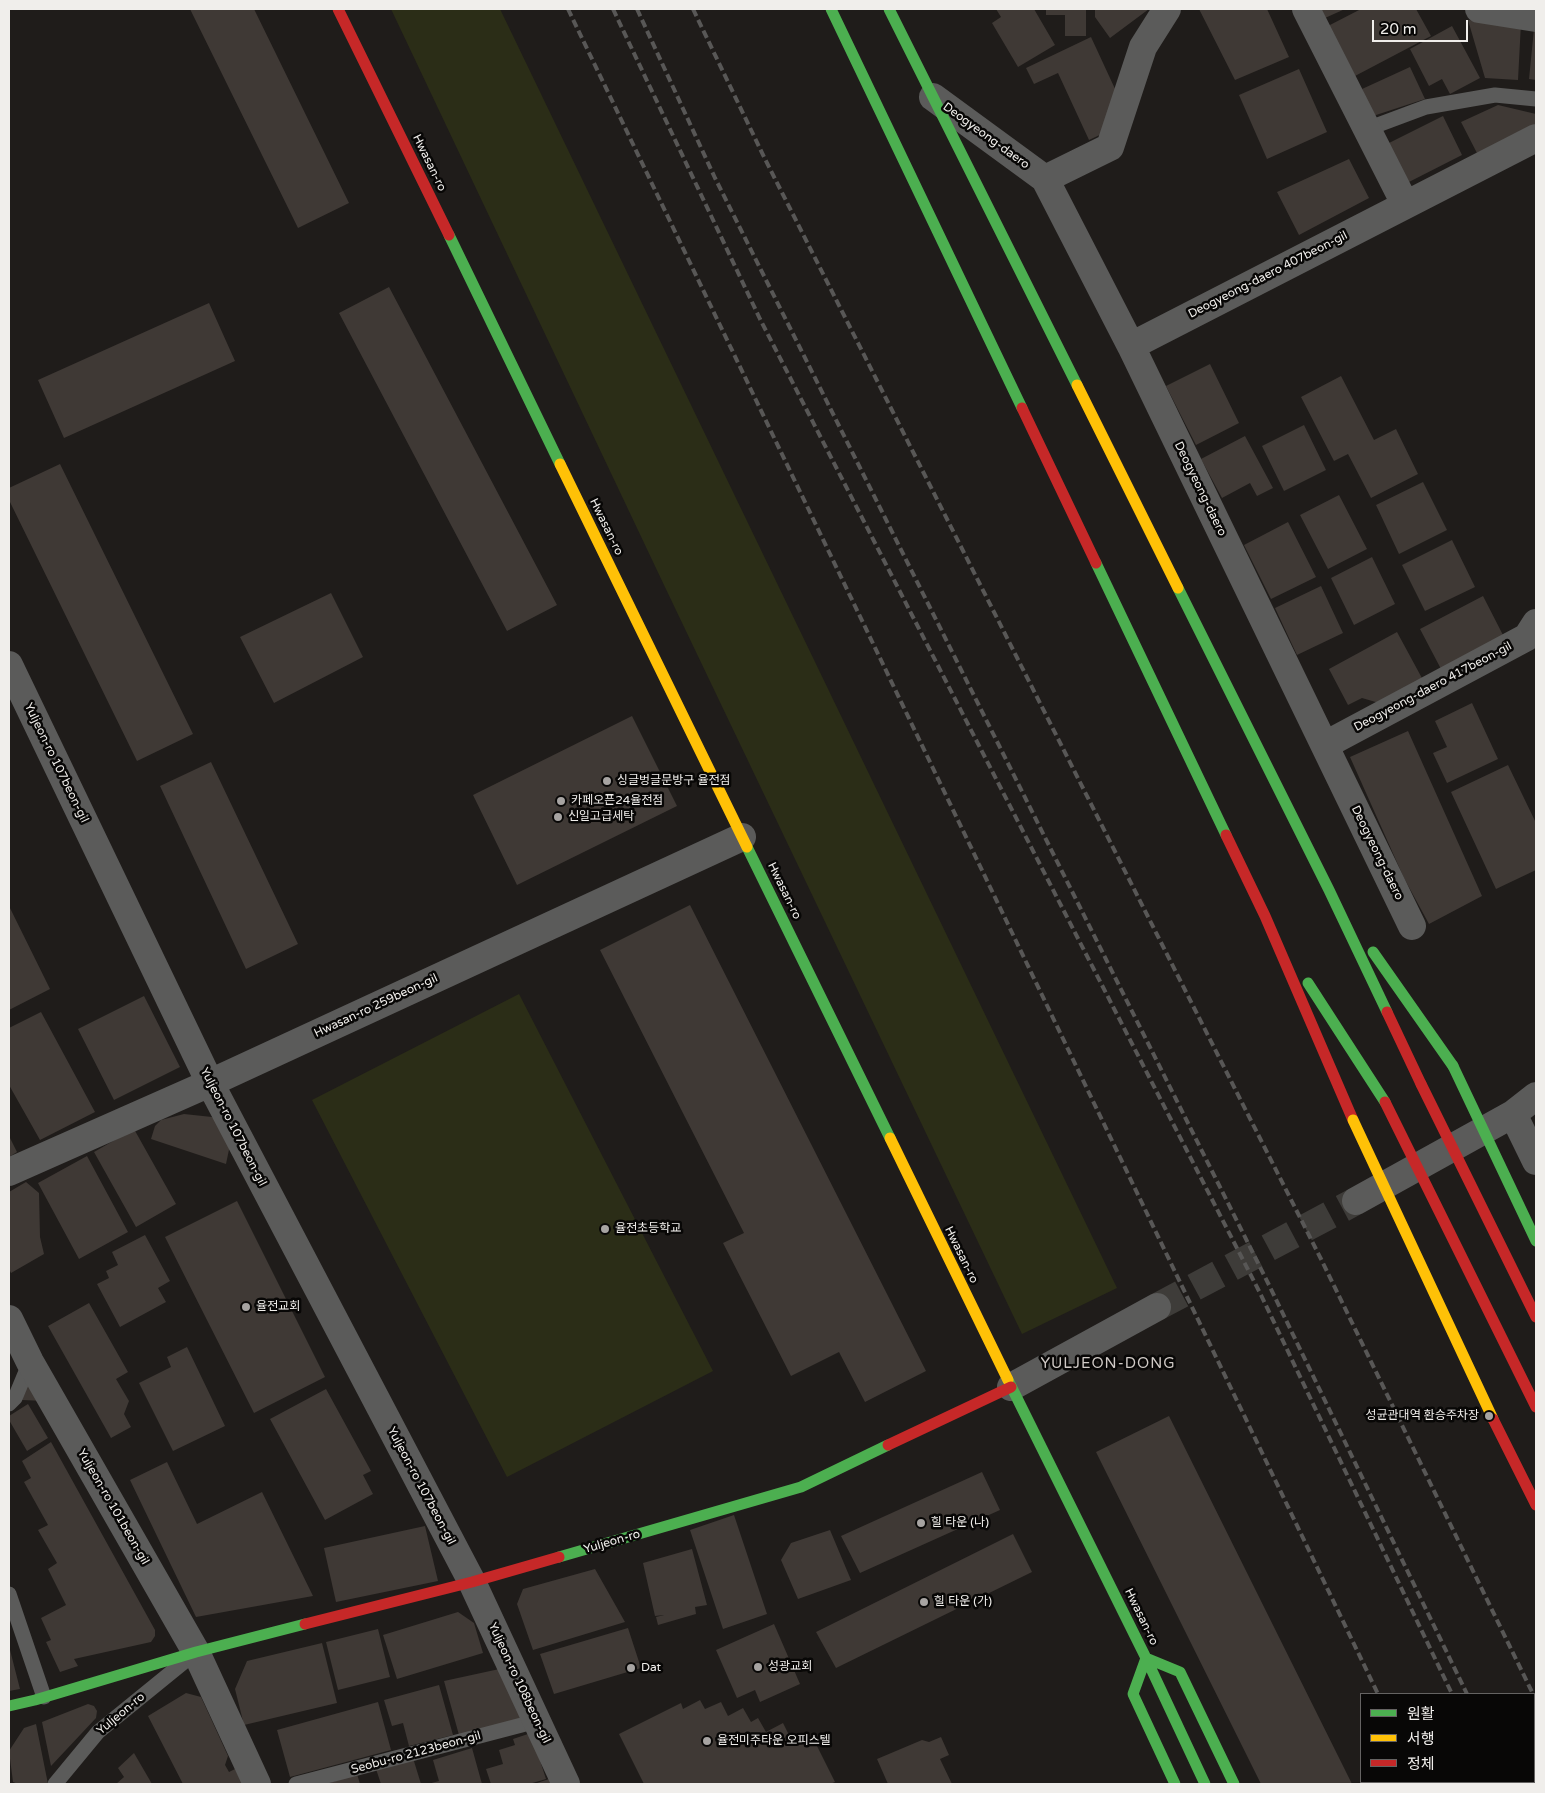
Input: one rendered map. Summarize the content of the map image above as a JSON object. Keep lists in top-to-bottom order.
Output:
{
  "streets": {
    "street": [
      "Deogyeong-daero",
      "Hwasan-ro",
      "Deogyeong-daero 407beon-gil",
      "Deogyeong-daero 417beon-gil",
      "Yuljeon-ro 107beon-gil",
      "Hwasan-ro 259beon-gil",
      "Yuljeon-ro 101beon-gil",
      "Yuljeon-ro",
      "Yuljeon-ro 108beon-gil"
    ],
    "lane": ["Seobu-ro 2123beon-gil"]
  },
  "crossings": [
    ["Deogyeong-daero", "Deogyeong-daero 407beon-gil"],
    ["Deogyeong-daero", "Deogyeong-daero 417beon-gil"],
    ["Hwasan-ro", "Hwasan-ro 259beon-gil"],
    ["Hwasan-ro", "Yuljeon-ro"],
    ["Yuljeon-ro 107beon-gil", "Hwasan-ro 259beon-gil"],
    ["Yuljeon-ro 107beon-gil", "Yuljeon-ro"],
    ["Yuljeon-ro 107beon-gil", "Yuljeon-ro 108beon-gil"],
    ["Yuljeon-ro 101beon-gil", "Yuljeon-ro"],
    ["Yuljeon-ro", "Yuljeon-ro 108beon-gil"],
    ["Yuljeon-ro 108beon-gil", "Seobu-ro 2123beon-gil"]
  ],
  "districts": ["YULJEON-DONG"],
  "places": [
    "싱글벙글문방구 율전점",
    "카페오픈24율전점",
    "신일고급세탁",
    "율전초등학교",
    "율전교회",
    "성균관대역 환승주차장",
    "힐 타운 (나)",
    "힐 타운 (가)",
    "성광교회",
    "Dat",
    "율전미주타운 오피스텔"
  ],
  "legend": ["원활", "서행", "정체"],
  "scale_bar": "20 m"
}
